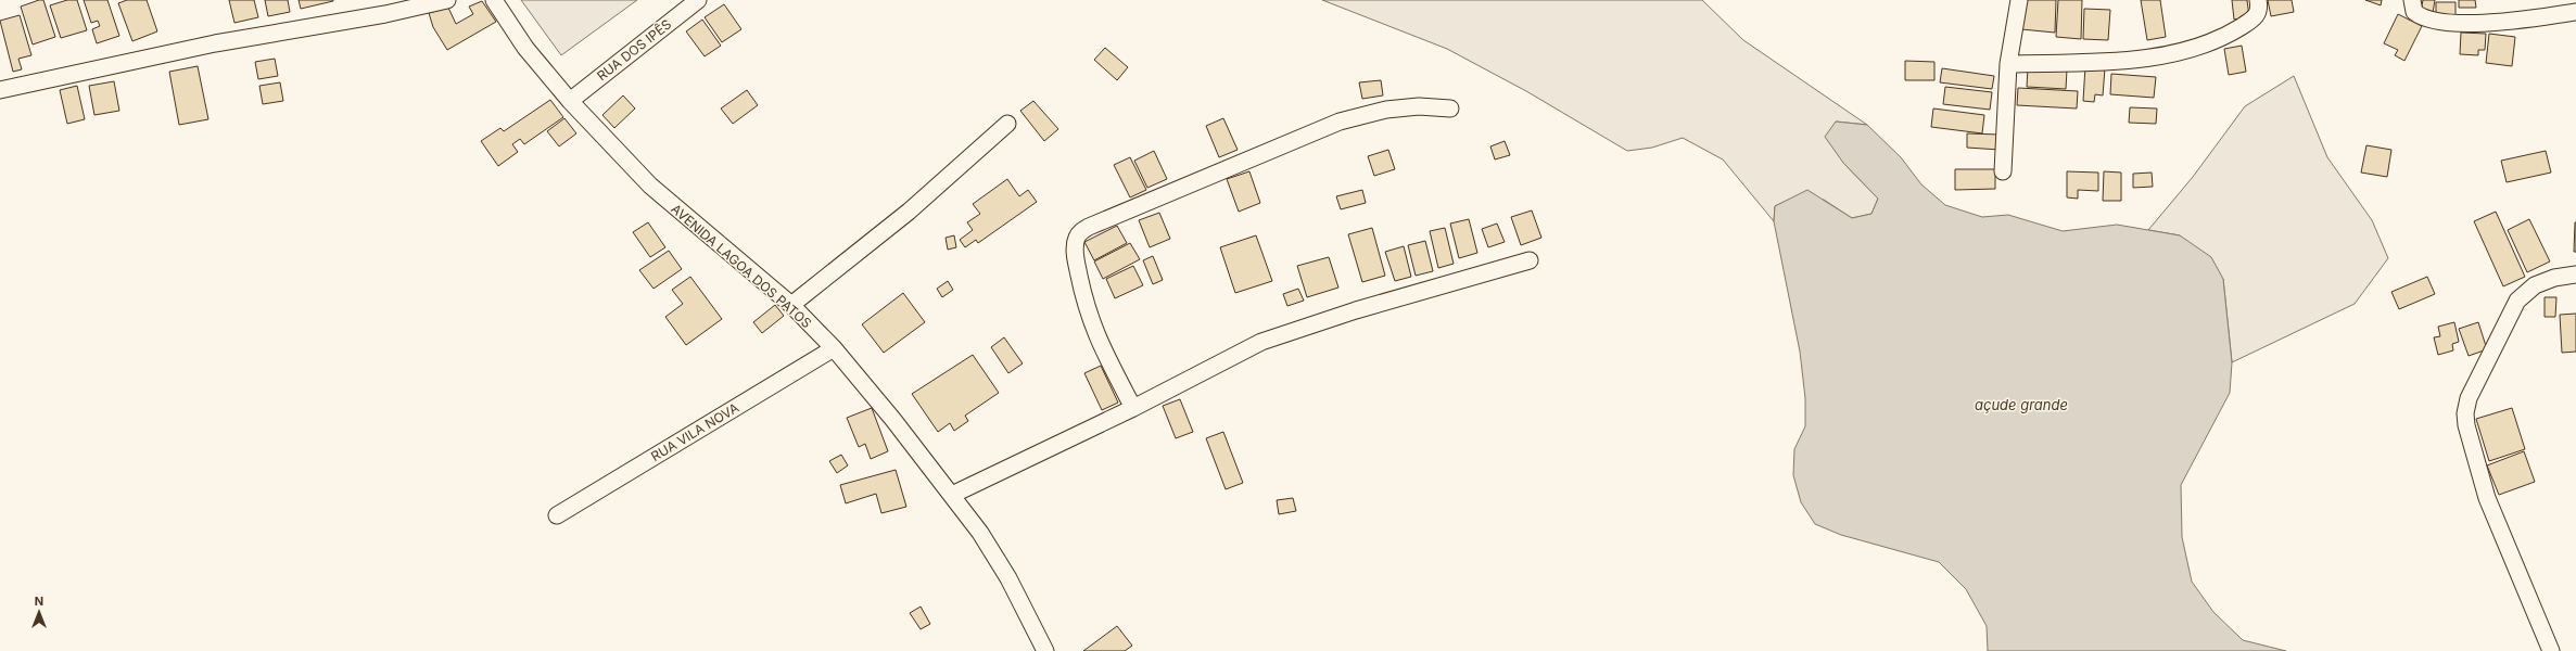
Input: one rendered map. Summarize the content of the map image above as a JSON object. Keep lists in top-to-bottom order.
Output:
{
  "streets": {
    "street": ["RUA DOS IPÊS", "AVENIDA LAGOA DOS PATOS", "RUA VILA NOVA"]
  },
  "crossings": [
    ["RUA DOS IPÊS", "AVENIDA LAGOA DOS PATOS"],
    ["AVENIDA LAGOA DOS PATOS", "RUA VILA NOVA"]
  ],
  "water": ["açude grande"],
  "north": "top"
}
